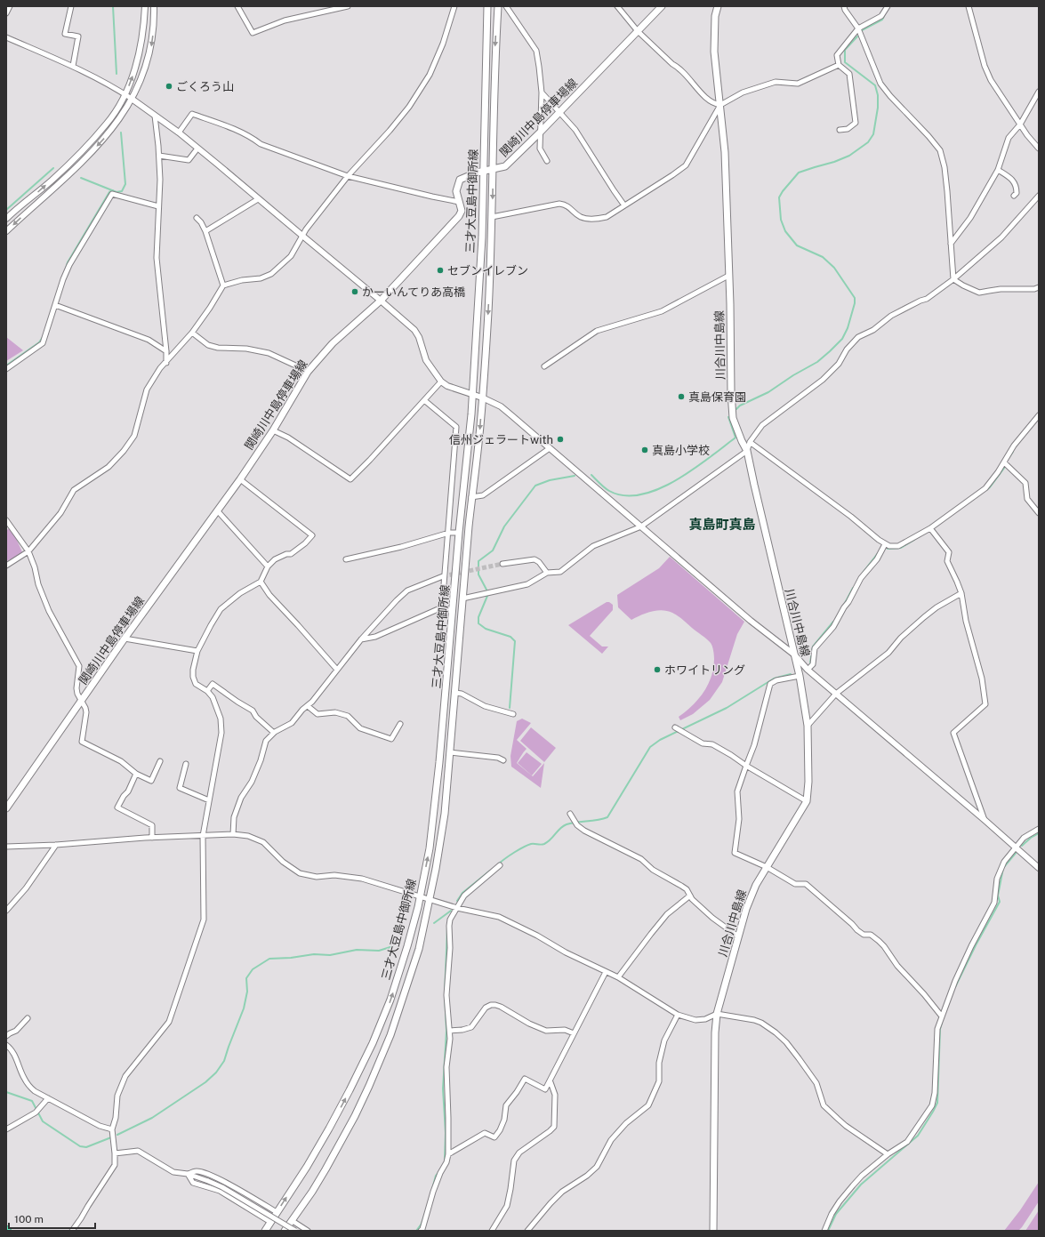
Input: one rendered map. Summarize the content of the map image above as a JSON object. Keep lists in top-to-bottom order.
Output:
{
  "streets": {
    "main road": ["関崎川中島停車場線", "三才大豆島中御所線", "川合川中島線"]
  },
  "crossings": [
    ["関崎川中島停車場線", "三才大豆島中御所線"]
  ],
  "districts": ["真島町真島"],
  "places": [
    "ごくろう山",
    "セブンイレブン",
    "かーいんてりあ高橋",
    "真島保育園",
    "信州ジェラートwith",
    "真島小学校",
    "ホワイトリング"
  ],
  "scale_bar": "100 m"
}
